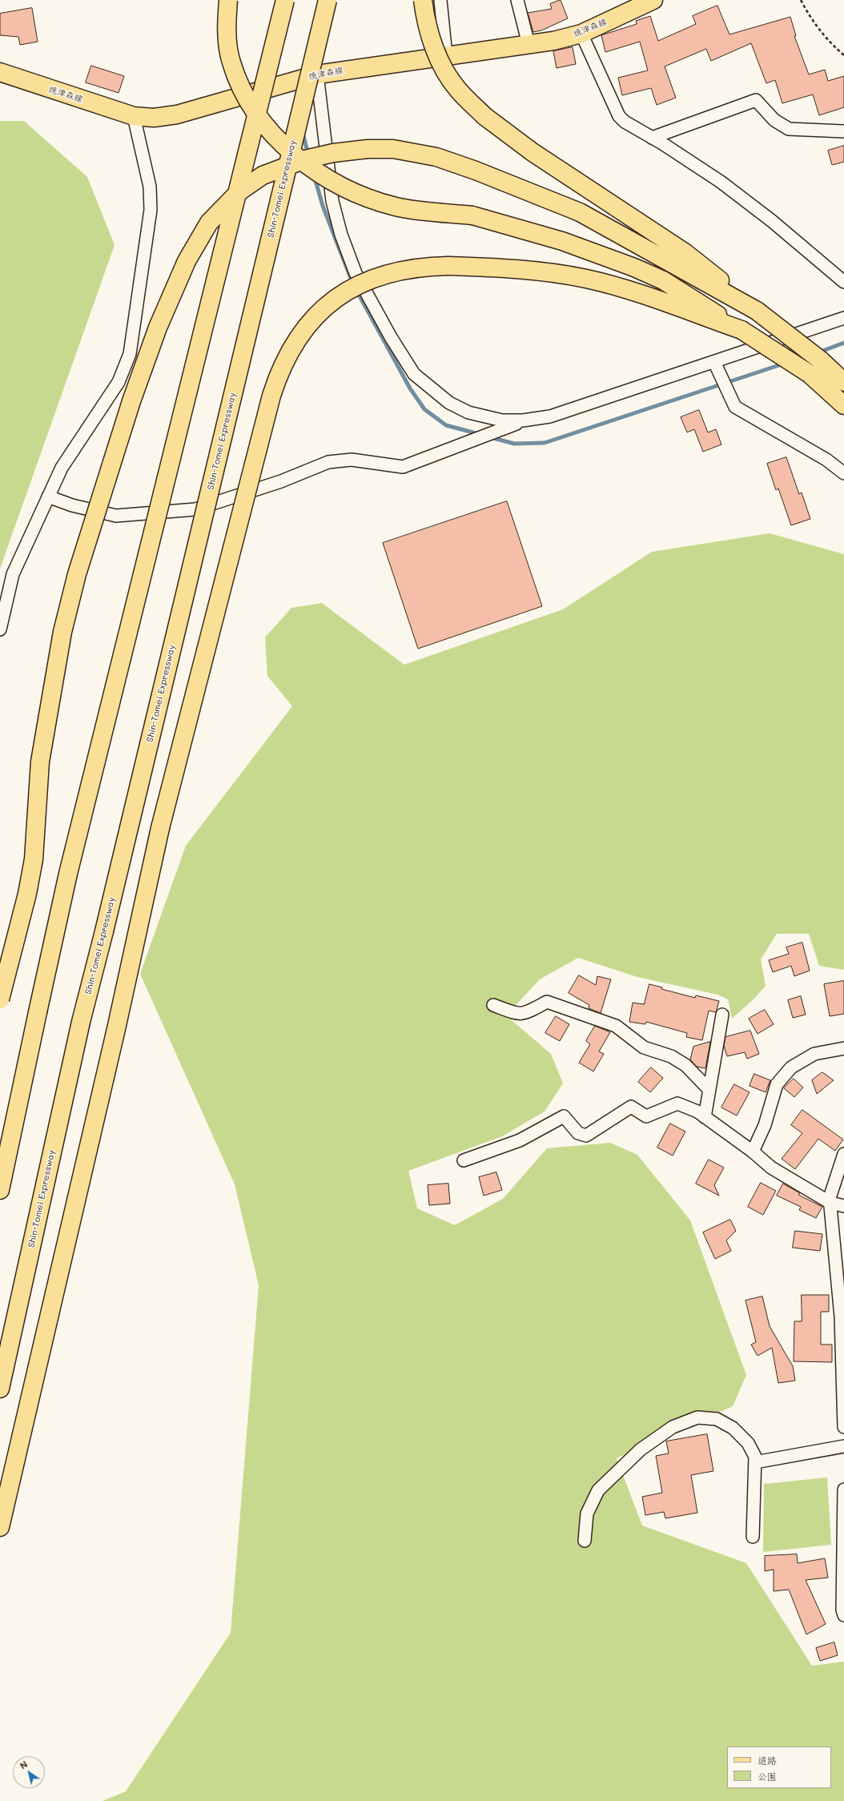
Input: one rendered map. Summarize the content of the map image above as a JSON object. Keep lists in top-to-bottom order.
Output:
{
  "streets": {
    "main road": ["焼津森線", "Shin-Tomei Expressway"]
  },
  "legend": ["道路", "公園"],
  "north": "top left"
}
